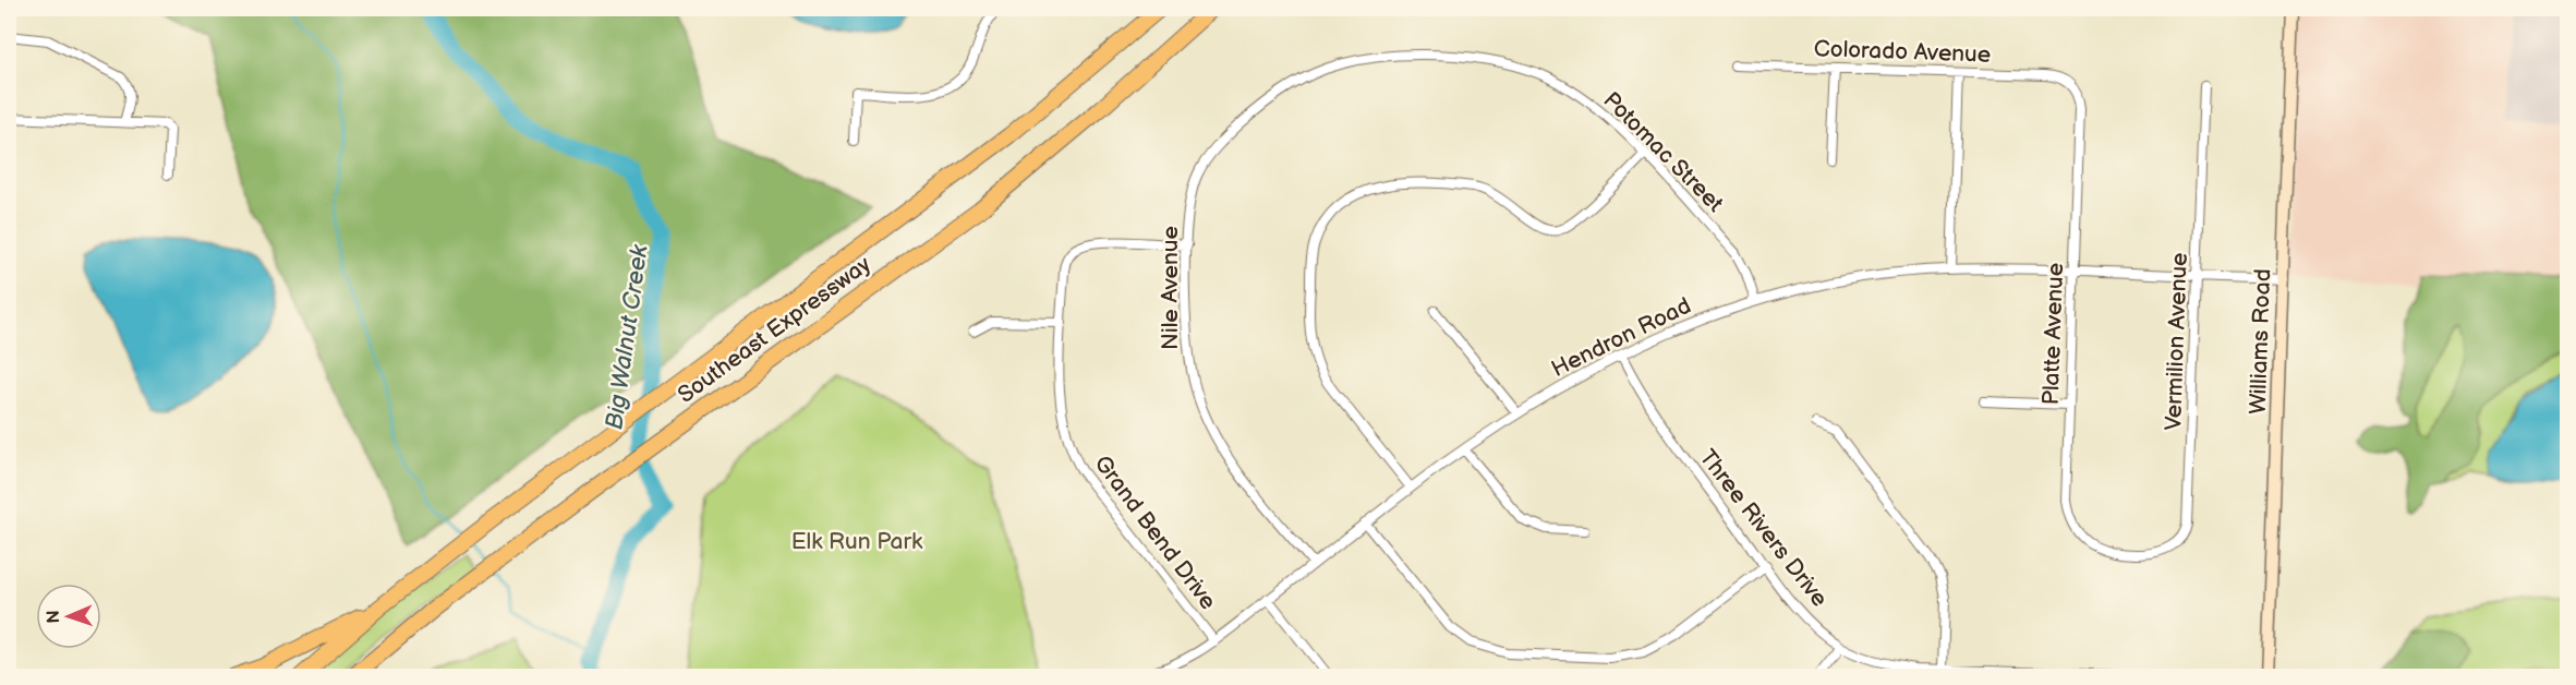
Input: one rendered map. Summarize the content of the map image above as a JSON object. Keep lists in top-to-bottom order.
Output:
{
  "streets": {
    "highway": ["Southeast Expressway"],
    "main road": ["Williams Road"],
    "street": [
      "Colorado Avenue",
      "Potomac Street",
      "Nile Avenue",
      "Platte Avenue",
      "Hendron Road",
      "Vermilion Avenue",
      "Three Rivers Drive",
      "Grand Bend Drive"
    ]
  },
  "crossings": [
    ["Colorado Avenue", "Platte Avenue"],
    ["Potomac Street", "Nile Avenue"],
    ["Potomac Street", "Hendron Road"],
    ["Nile Avenue", "Hendron Road"],
    ["Nile Avenue", "Grand Bend Drive"],
    ["Platte Avenue", "Hendron Road"],
    ["Platte Avenue", "Vermilion Avenue"],
    ["Hendron Road", "Vermilion Avenue"],
    ["Hendron Road", "Williams Road"],
    ["Hendron Road", "Three Rivers Drive"],
    ["Hendron Road", "Grand Bend Drive"]
  ],
  "water": ["Big Walnut Creek"],
  "parks": ["Elk Run Park"],
  "north": "left"
}
